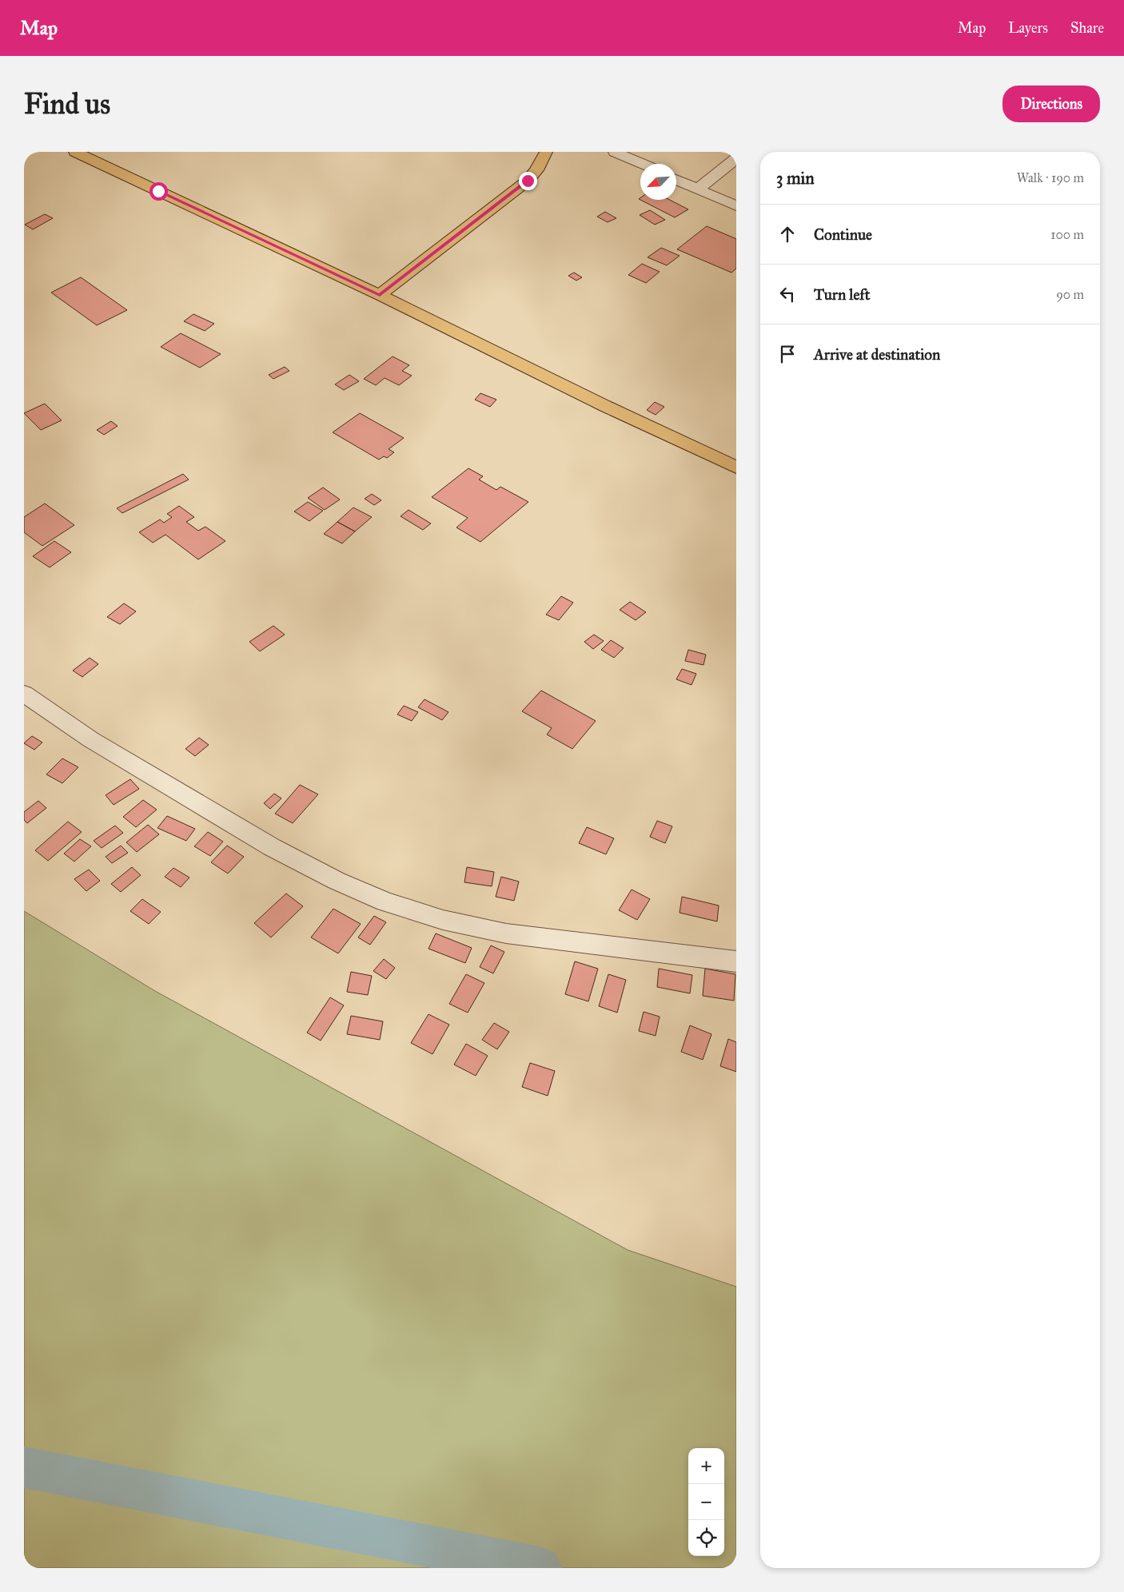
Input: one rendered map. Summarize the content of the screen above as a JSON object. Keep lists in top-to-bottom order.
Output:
{
  "north": "bottom left",
  "page": {
    "header": "Map",
    "nav": ["Map", "Layers", "Share"],
    "buttons": "Directions",
    "title": "Find us",
    "heading": ["3 min", "Walk · 190 m"],
    "list": [
      ["Continue", "100 m"],
      ["Turn left", "90 m"],
      "Arrive at destination"
    ],
    "map_buttons": ["+", "−"]
  }
}
